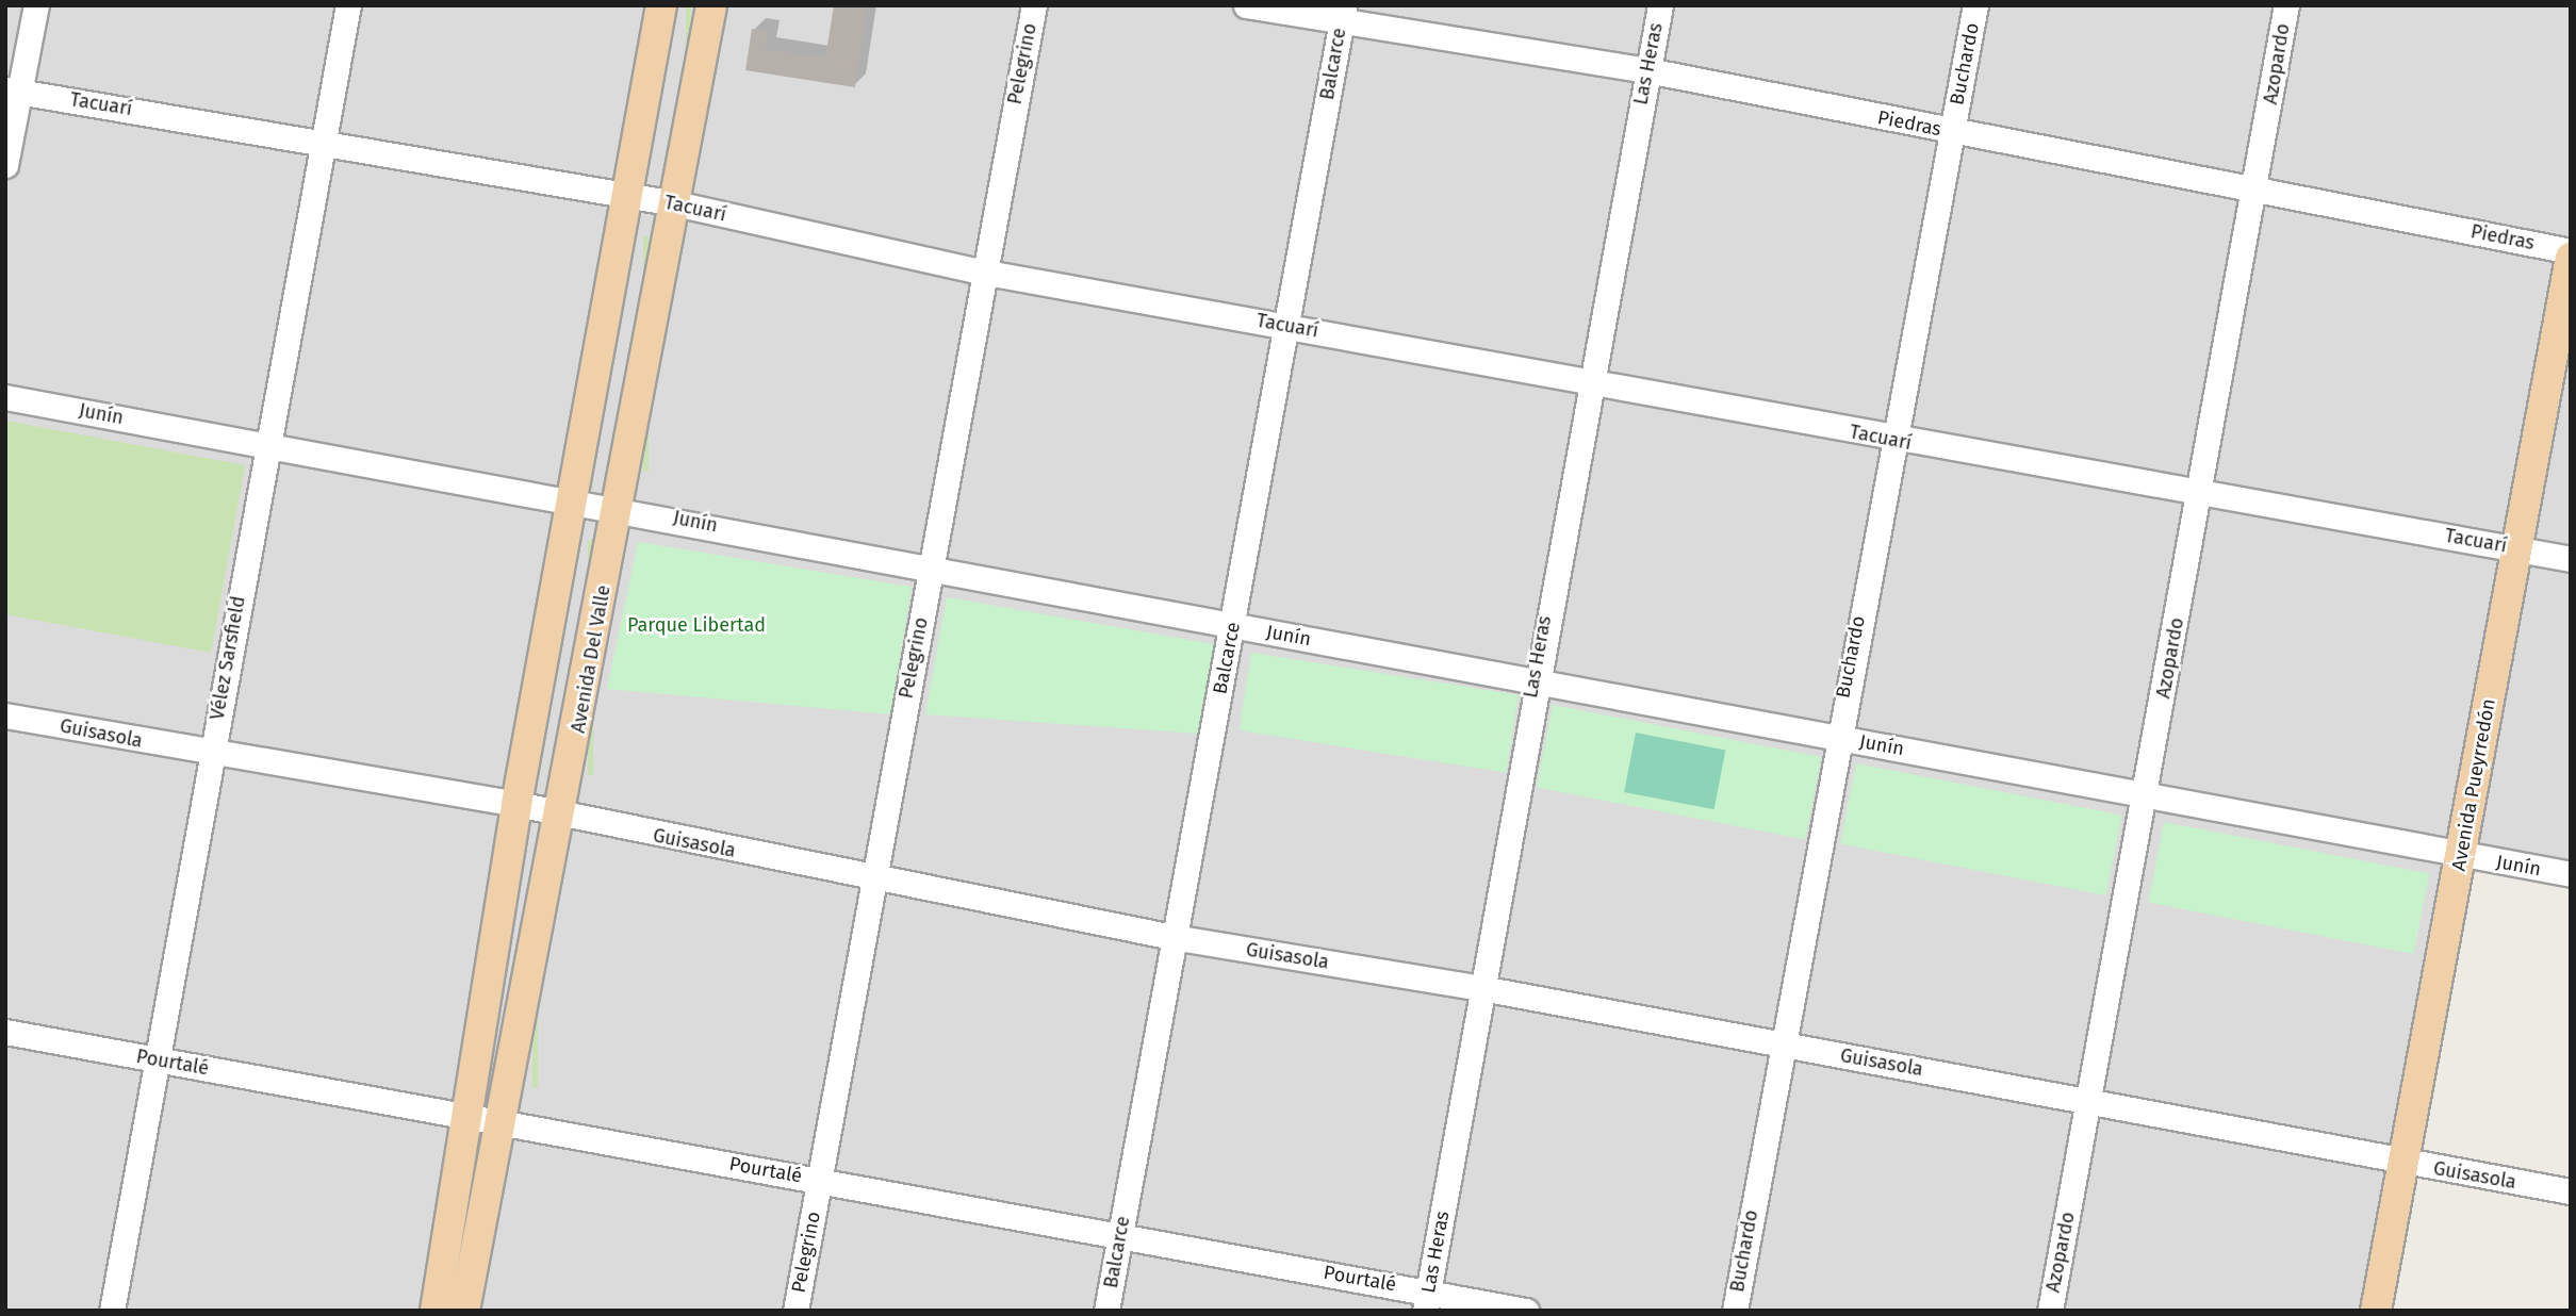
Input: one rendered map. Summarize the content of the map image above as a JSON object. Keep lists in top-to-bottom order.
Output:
{
  "streets": {
    "main road": ["Avenida Del Valle", "Avenida Pueyrredón"],
    "street": [
      "Pelegrino",
      "Balcarce",
      "Las Heras",
      "Buchardo",
      "Azopardo",
      "Tacuarí",
      "Piedras",
      "Junín",
      "Vélez Sarsfield",
      "Guisasola",
      "Pourtalé"
    ]
  },
  "crossings": [
    ["Pelegrino", "Tacuarí"],
    ["Pelegrino", "Junín"],
    ["Pelegrino", "Guisasola"],
    ["Pelegrino", "Pourtalé"],
    ["Balcarce", "Tacuarí"],
    ["Balcarce", "Piedras"],
    ["Balcarce", "Junín"],
    ["Balcarce", "Guisasola"],
    ["Balcarce", "Pourtalé"],
    ["Las Heras", "Tacuarí"],
    ["Las Heras", "Piedras"],
    ["Las Heras", "Junín"],
    ["Las Heras", "Guisasola"],
    ["Las Heras", "Pourtalé"],
    ["Buchardo", "Tacuarí"],
    ["Buchardo", "Piedras"],
    ["Buchardo", "Junín"],
    ["Buchardo", "Guisasola"],
    ["Azopardo", "Tacuarí"],
    ["Azopardo", "Piedras"],
    ["Azopardo", "Junín"],
    ["Azopardo", "Guisasola"],
    ["Tacuarí", "Vélez Sarsfield"],
    ["Tacuarí", "Avenida Del Valle"],
    ["Tacuarí", "Avenida Pueyrredón"],
    ["Junín", "Vélez Sarsfield"],
    ["Junín", "Avenida Del Valle"],
    ["Junín", "Avenida Pueyrredón"],
    ["Vélez Sarsfield", "Guisasola"],
    ["Vélez Sarsfield", "Pourtalé"],
    ["Avenida Del Valle", "Guisasola"],
    ["Avenida Del Valle", "Pourtalé"],
    ["Guisasola", "Avenida Pueyrredón"]
  ],
  "parks": ["Parque Libertad"]
}
